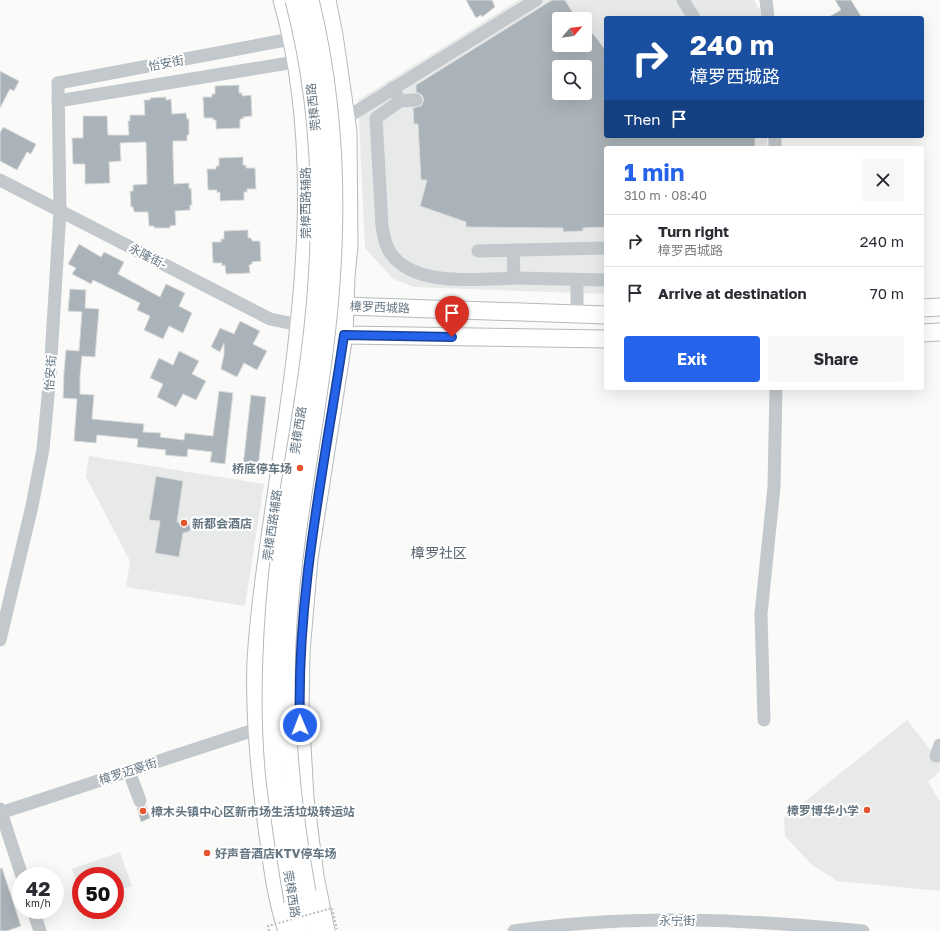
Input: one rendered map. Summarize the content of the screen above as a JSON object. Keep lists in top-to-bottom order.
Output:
{
  "streets": {
    "main road": ["莞樟西路", "莞樟西路辅路", "樟罗西城路"],
    "street": [
      "怡安街",
      "永隆街-",
      "樟罗迈豪街",
      "永宁街"
    ]
  },
  "crossings": [
    ["怡安街", "莞樟西路辅路"],
    ["怡安街", "永隆街-"],
    ["莞樟西路辅路", "永隆街-"],
    ["莞樟西路辅路", "樟罗西城路"],
    ["莞樟西路辅路", "樟罗迈豪街"],
    ["永隆街-", "樟罗西城路"]
  ],
  "districts": ["樟罗社区"],
  "places": [
    "桥底停车场",
    "新都会酒店",
    "樟罗博华小学",
    "樟木头镇中心区新市场生活垃圾转运站",
    "好声音酒店KTV停车场"
  ],
  "north": "top right",
  "page": {
    "turn": ["240 m", "樟罗西城路"],
    "then": "Then",
    "heading": ["1 min", "310 m · 08:40"],
    "list": [
      {
        "name": "Turn right",
        "note": "樟罗西城路",
        "value": "240 m"
      },
      {
        "name": "Arrive at destination",
        "value": "70 m"
      }
    ],
    "buttons": ["Exit", "Share"],
    "speed": "42 km/h",
    "limit": "50"
  }
}
